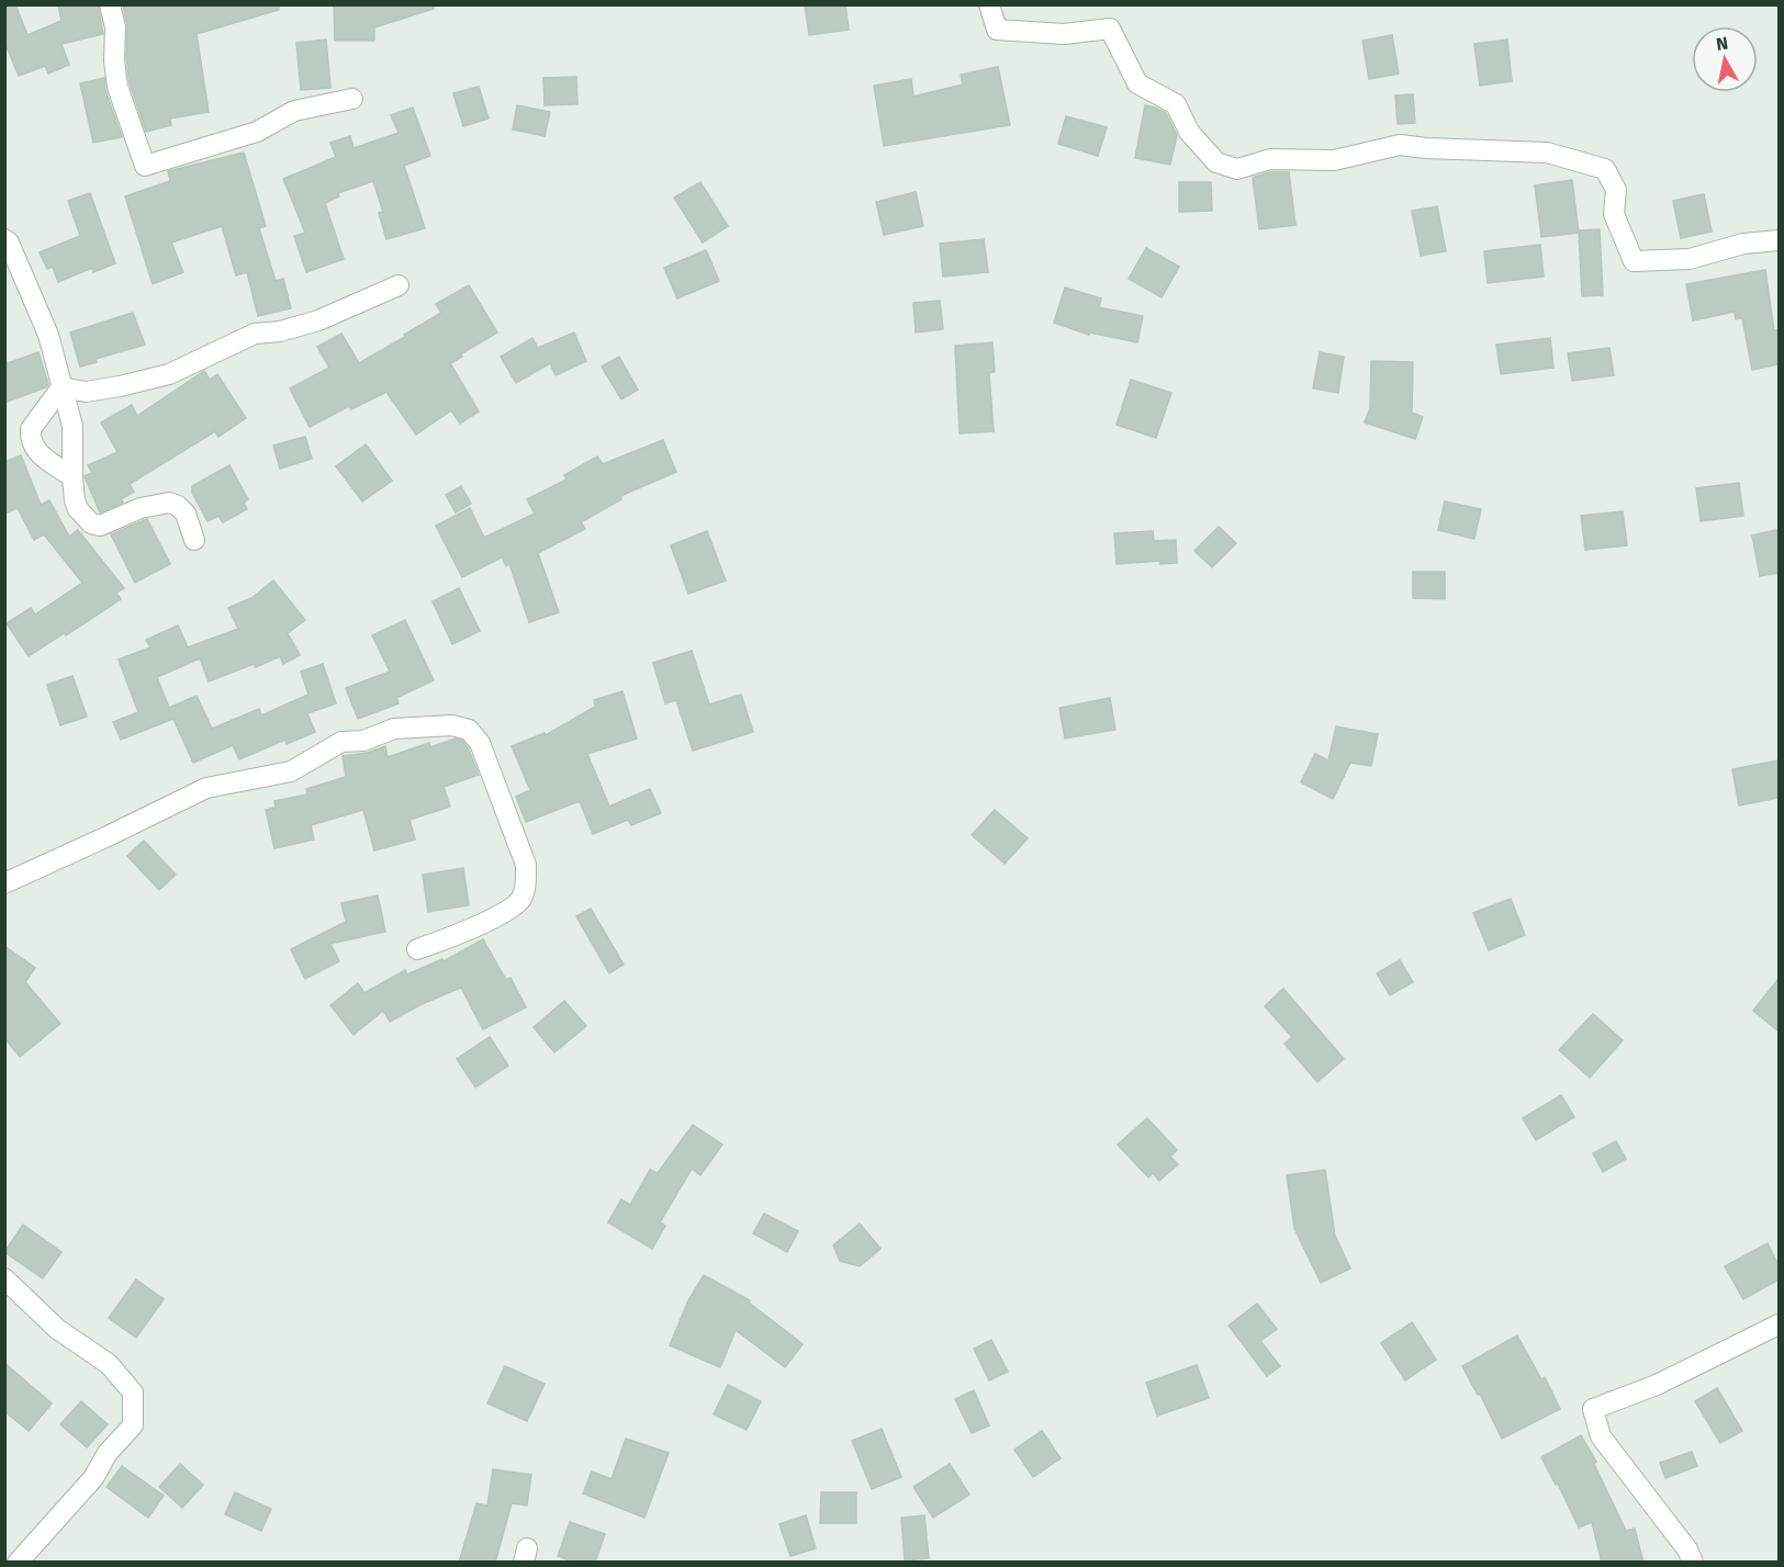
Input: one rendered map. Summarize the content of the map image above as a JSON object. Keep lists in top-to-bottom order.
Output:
{
  "north": "top"
}
